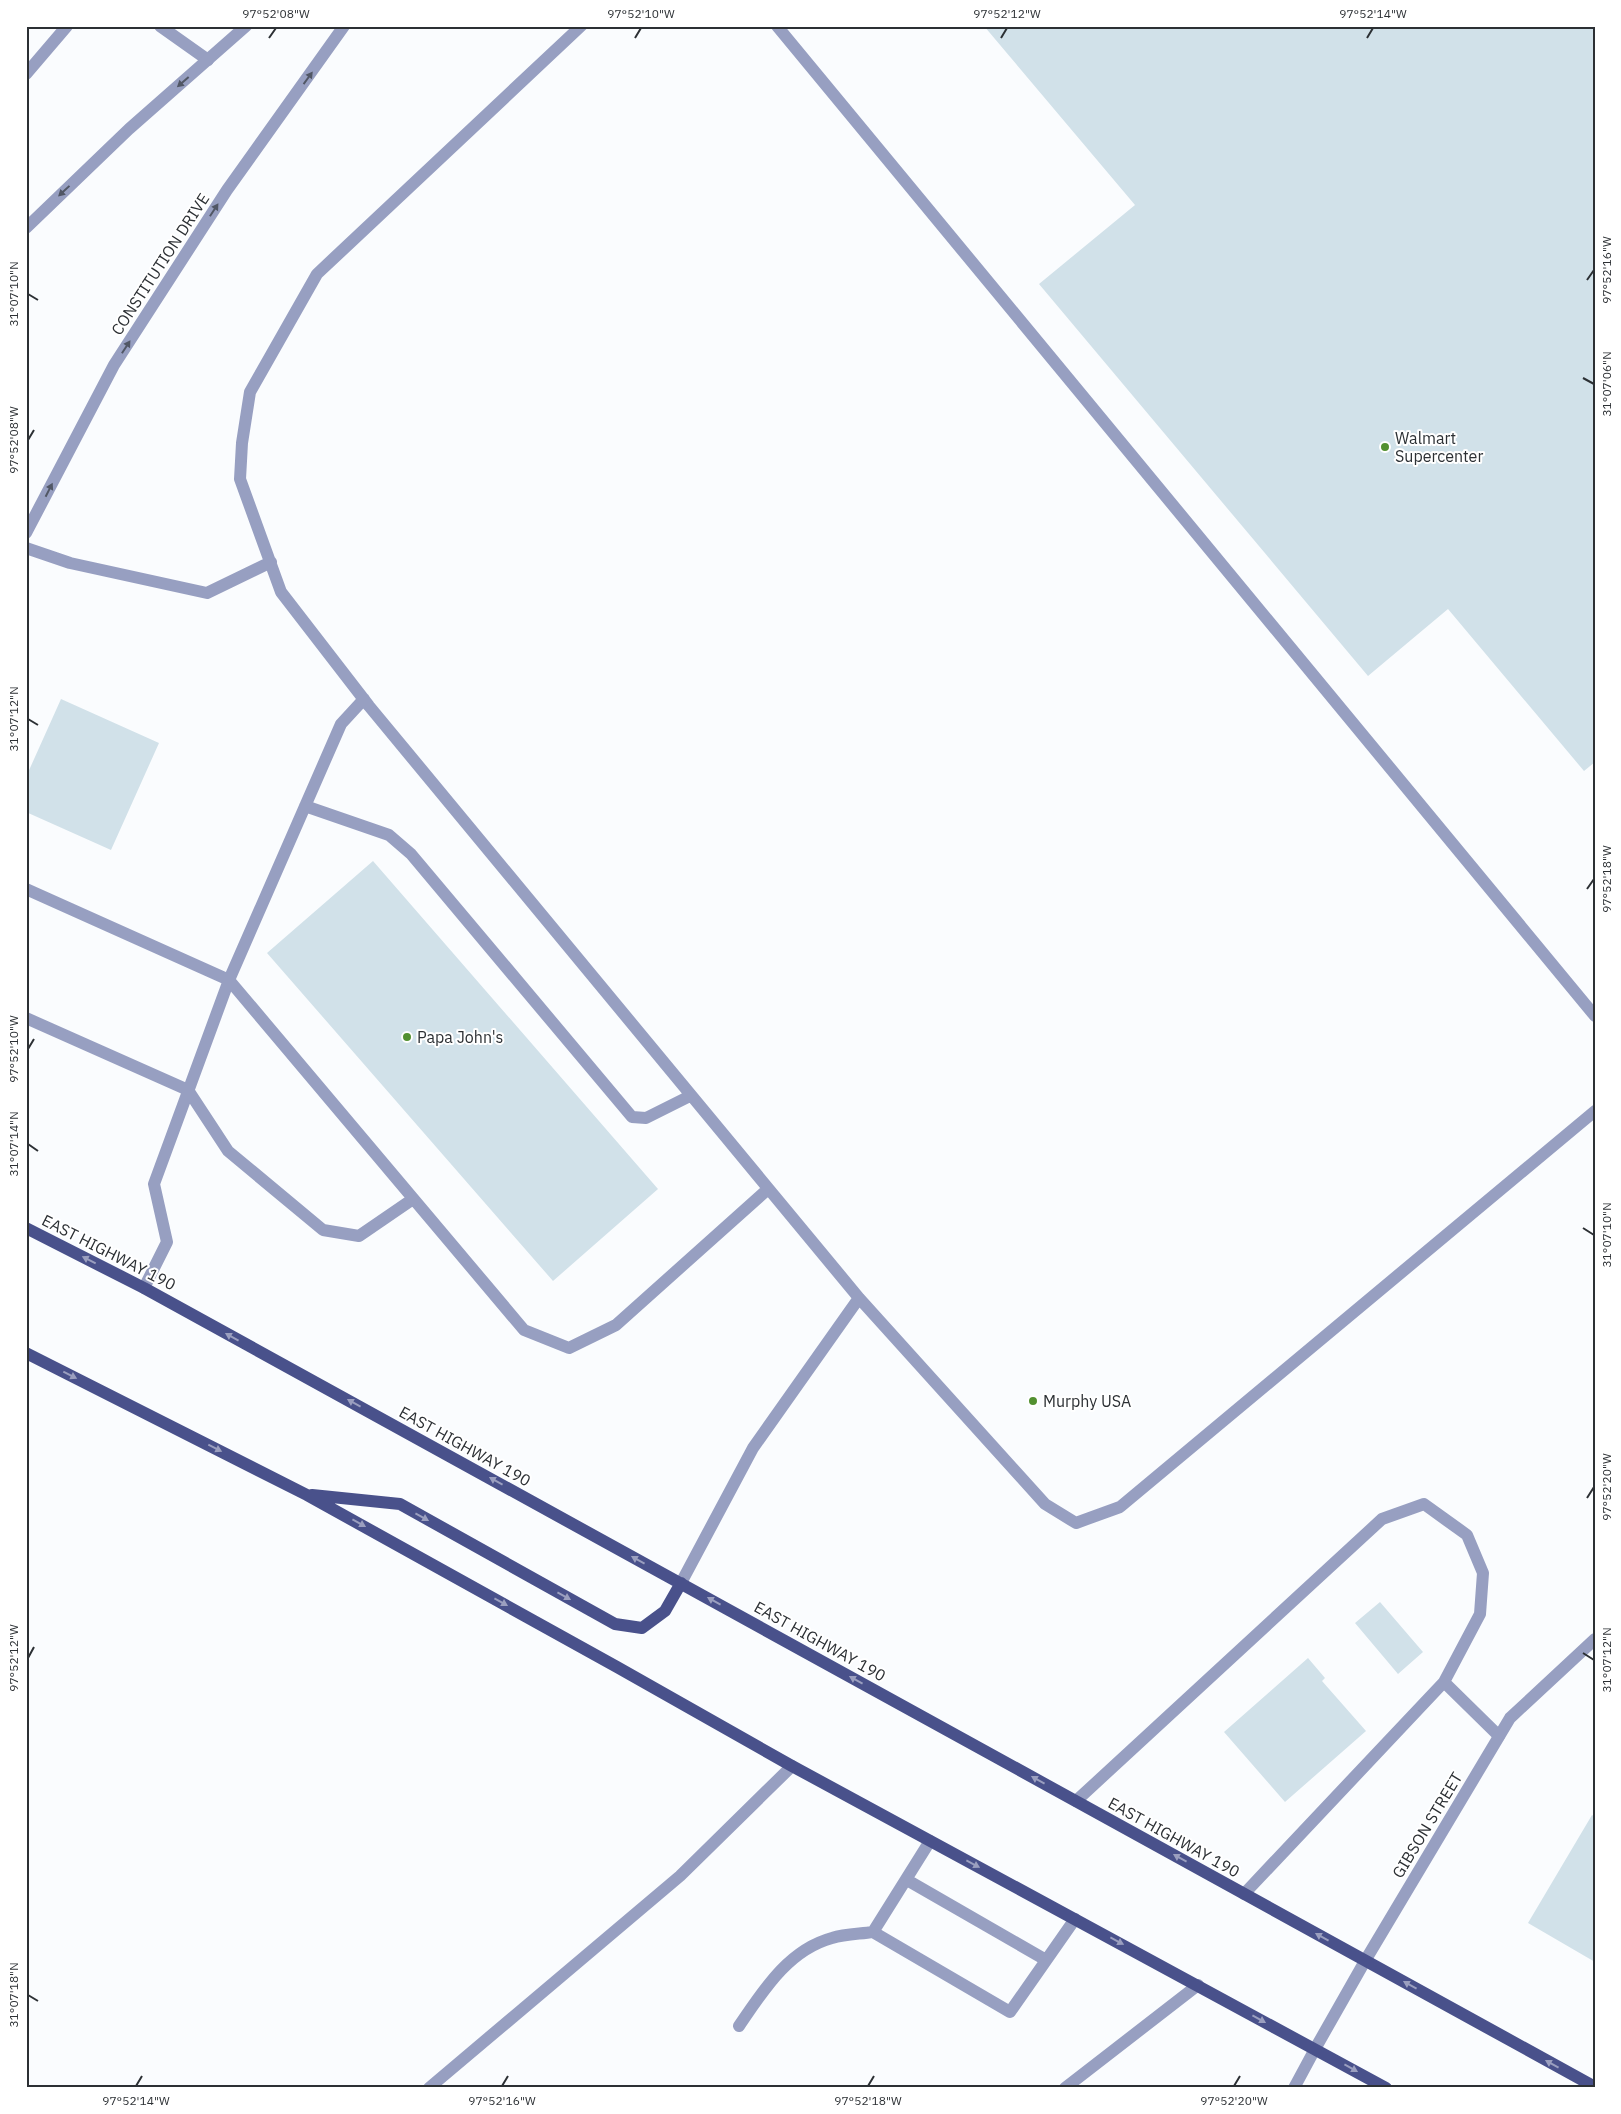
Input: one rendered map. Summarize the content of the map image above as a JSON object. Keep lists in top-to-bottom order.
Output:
{
  "streets": {
    "main road": ["EAST HIGHWAY 190"],
    "street": ["CONSTITUTION DRIVE", "GIBSON STREET"]
  },
  "crossings": [
    ["EAST HIGHWAY 190", "GIBSON STREET"]
  ],
  "one_way": ["CONSTITUTION DRIVE"],
  "places": ["Walmart Supercenter", "Papa John's", "Murphy USA"],
  "coordinates": [
    "97°52'08\"W",
    "97°52'10\"W",
    "97°52'12\"W",
    "97°52'14\"W",
    "97°52'16\"W",
    "31°07'10\"N",
    "31°07'06\"N",
    "31°07'12\"N",
    "97°52'18\"W",
    "31°07'14\"N",
    "97°52'20\"W",
    "31°07'18\"N"
  ]
}
